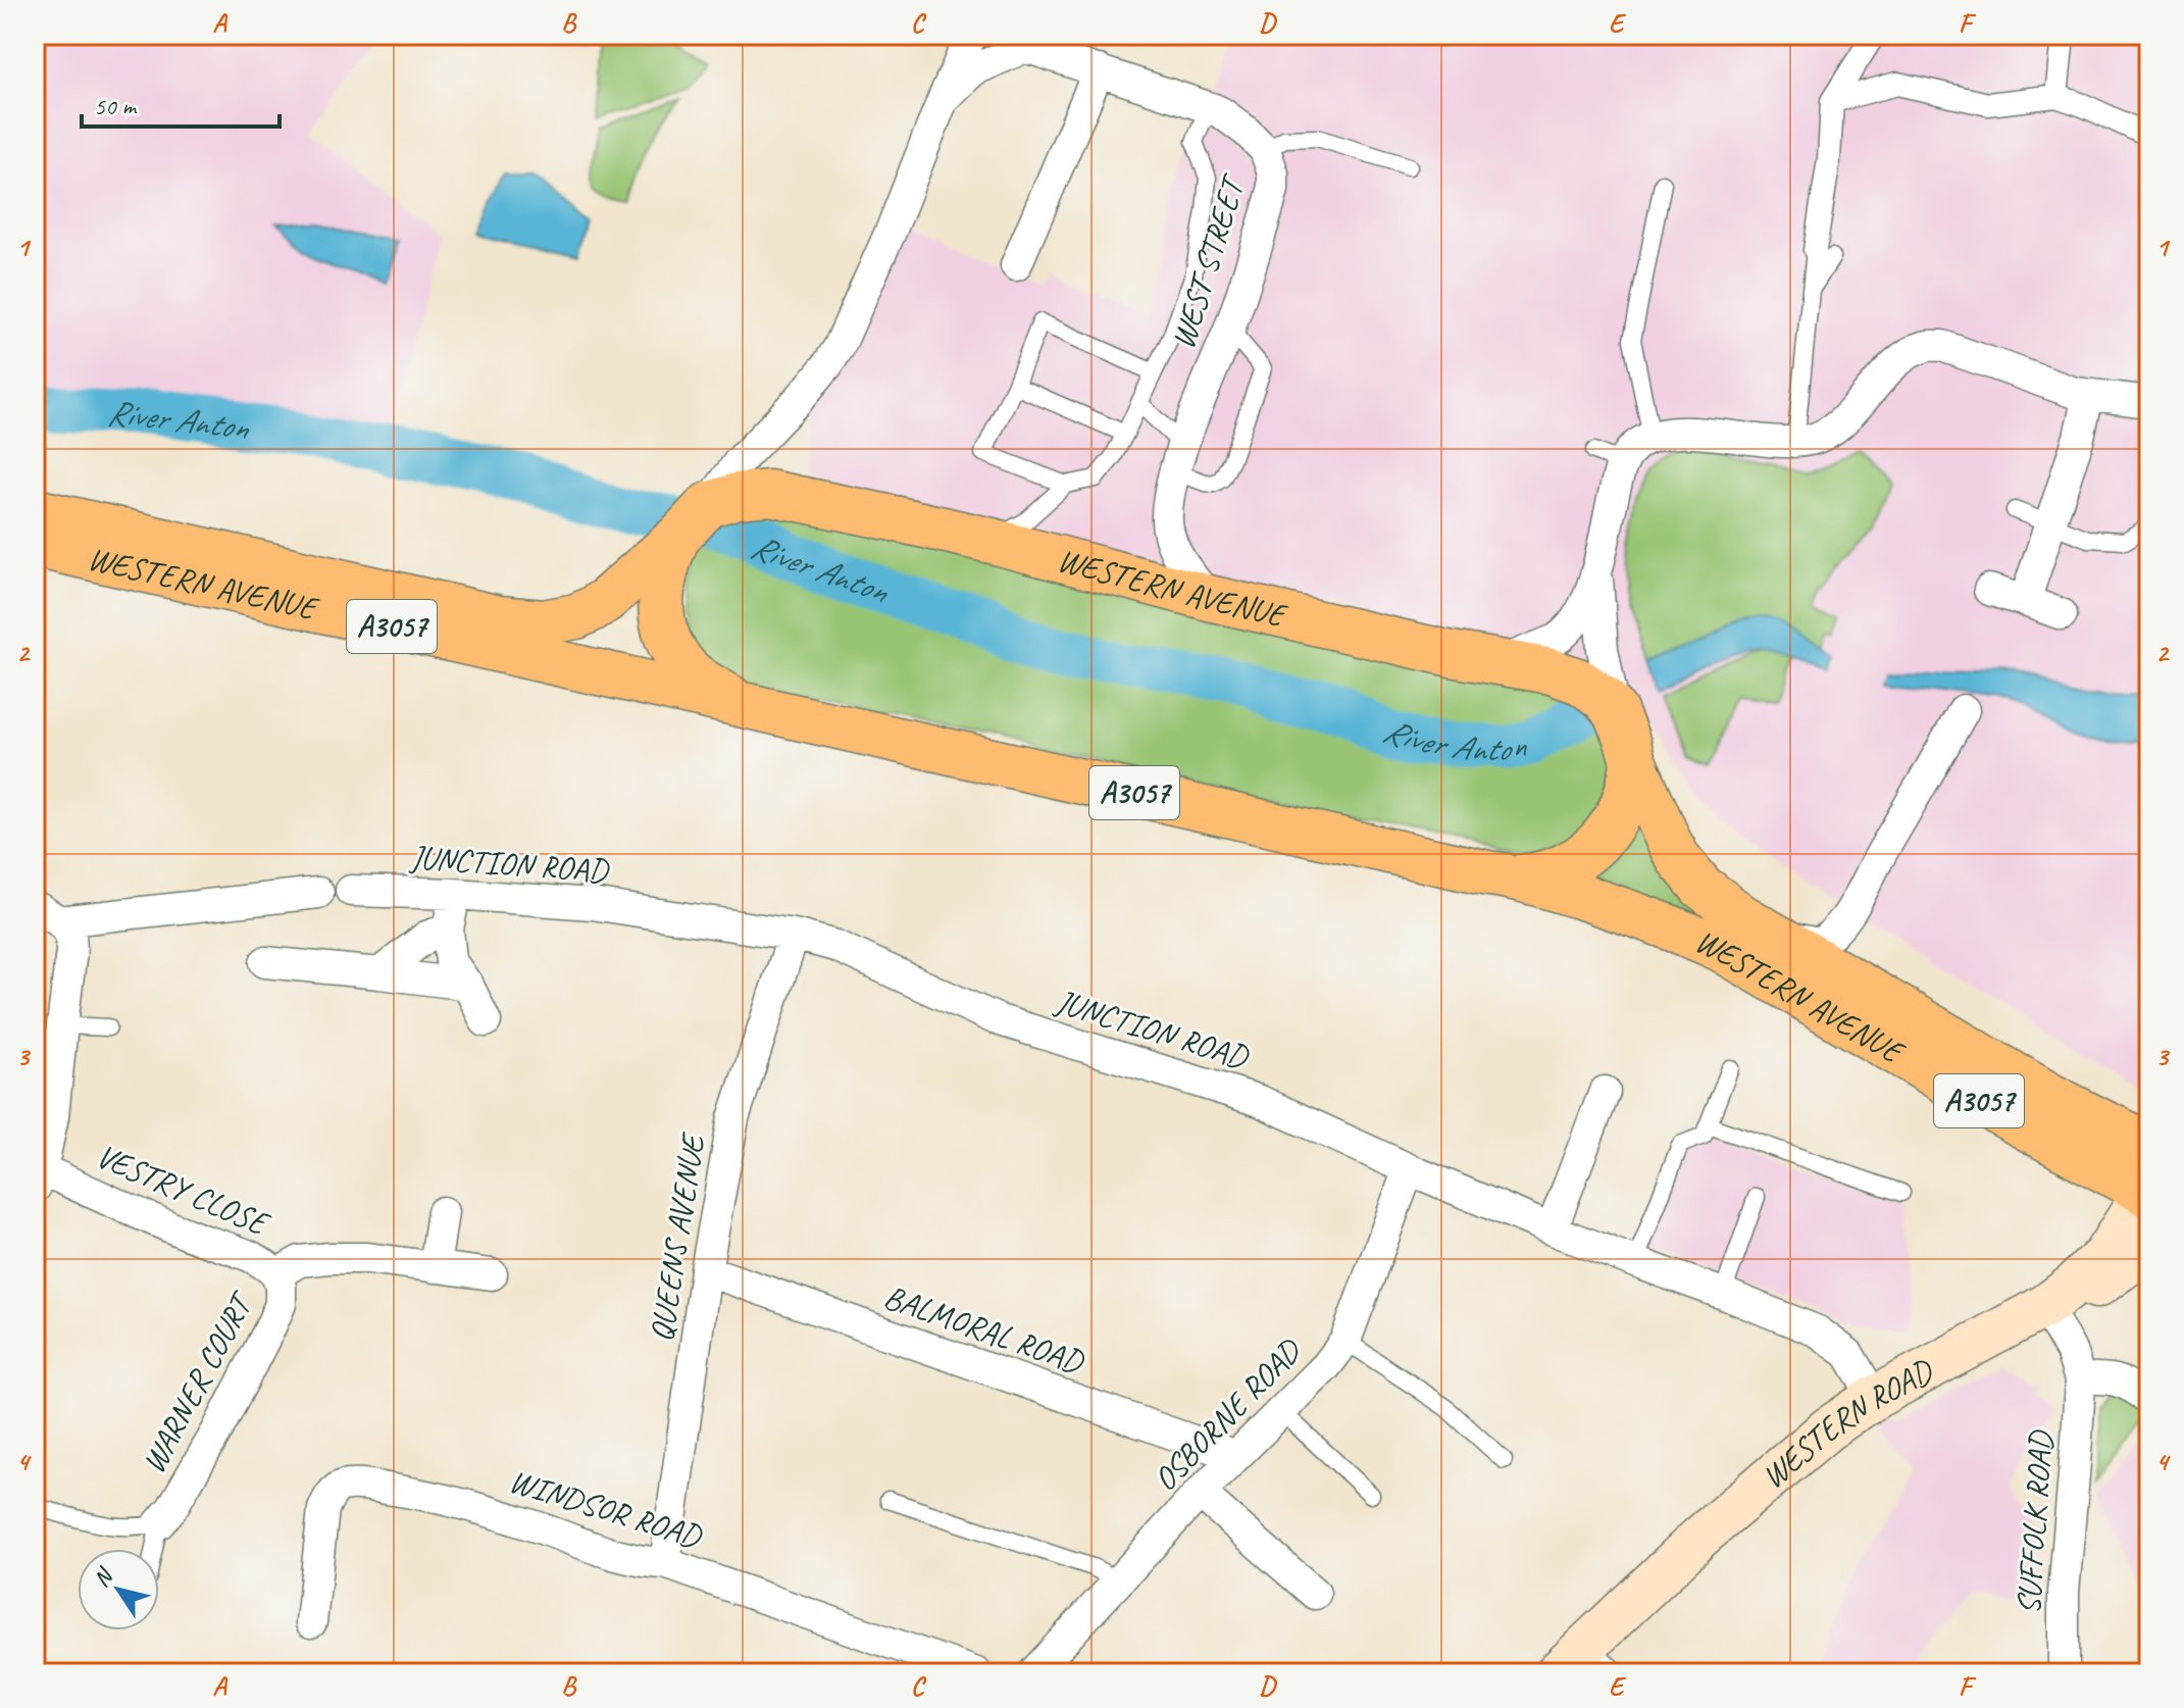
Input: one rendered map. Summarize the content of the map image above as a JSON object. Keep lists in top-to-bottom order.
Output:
{
  "streets": {
    "main road": ["WESTERN AVENUE", "A3057", "WESTERN ROAD"],
    "street": [
      "WEST STREET",
      "JUNCTION ROAD",
      "VESTRY CLOSE",
      "QUEENS AVENUE",
      "BALMORAL ROAD",
      "WARNER COURT",
      "OSBORNE ROAD",
      "WINDSOR ROAD",
      "SUFFOLK ROAD"
    ]
  },
  "crossings": [
    ["WEST STREET", "WESTERN AVENUE"],
    ["WESTERN AVENUE", "WESTERN ROAD"],
    ["JUNCTION ROAD", "QUEENS AVENUE"],
    ["JUNCTION ROAD", "OSBORNE ROAD"],
    ["JUNCTION ROAD", "WESTERN ROAD"],
    ["VESTRY CLOSE", "WARNER COURT"],
    ["QUEENS AVENUE", "BALMORAL ROAD"],
    ["QUEENS AVENUE", "WINDSOR ROAD"],
    ["BALMORAL ROAD", "OSBORNE ROAD"],
    ["WESTERN ROAD", "SUFFOLK ROAD"]
  ],
  "water": ["River Anton"],
  "scale_bar": "50 m",
  "north": "top left",
  "grid": {
    "columns": [
      "A",
      "B",
      "C",
      "D",
      "E",
      "F"
    ],
    "rows": [
      "1",
      "2",
      "3",
      "4"
    ]
  }
}
